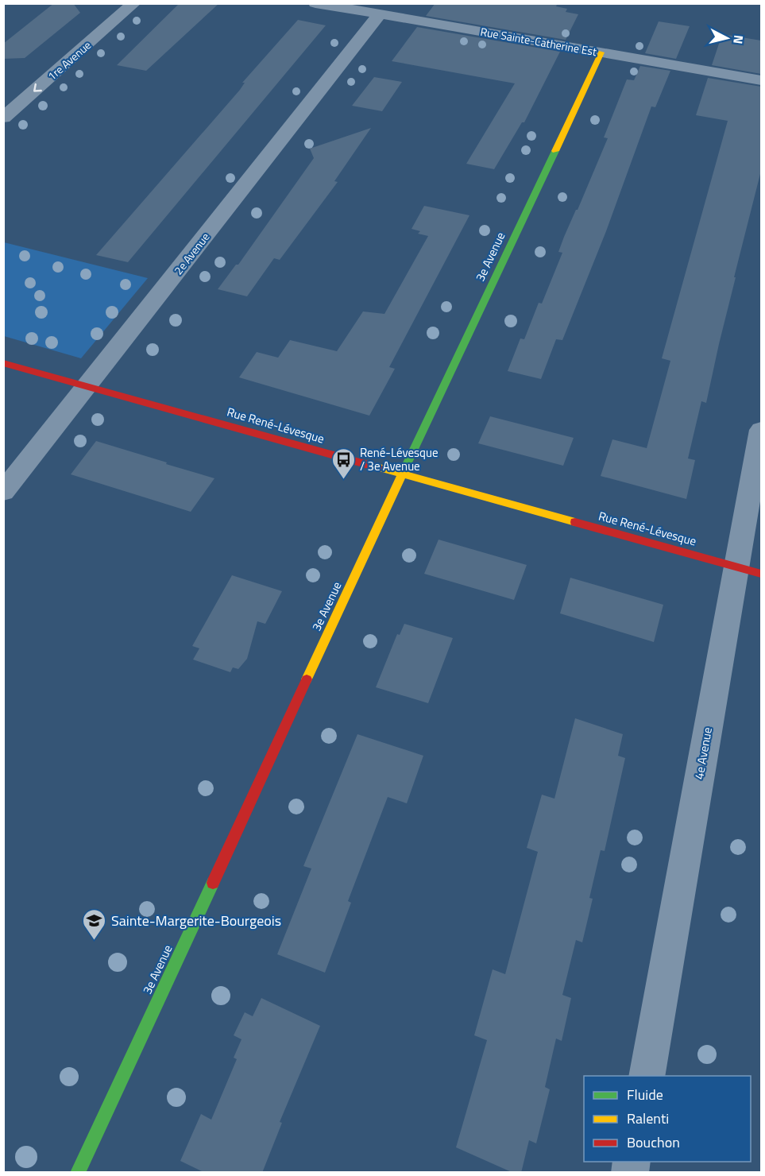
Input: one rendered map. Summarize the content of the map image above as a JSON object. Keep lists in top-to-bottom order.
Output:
{
  "streets": {
    "street": [
      "Rue Sainte-Catherine Est",
      "1re Avenue",
      "2e Avenue",
      "3e Avenue",
      "Rue René-Lévesque",
      "4e Avenue"
    ]
  },
  "crossings": [
    ["Rue Sainte-Catherine Est", "2e Avenue"],
    ["Rue Sainte-Catherine Est", "3e Avenue"],
    ["2e Avenue", "Rue René-Lévesque"],
    ["3e Avenue", "Rue René-Lévesque"],
    ["Rue René-Lévesque", "4e Avenue"]
  ],
  "one_way": ["1re Avenue"],
  "places": {
    "bus stop": ["René-Lévesque / 3e Avenue"],
    "school or university": ["Sainte-Margerite-Bourgeois"]
  },
  "legend": ["Fluide", "Ralenti", "Bouchon"],
  "north": "right"
}
